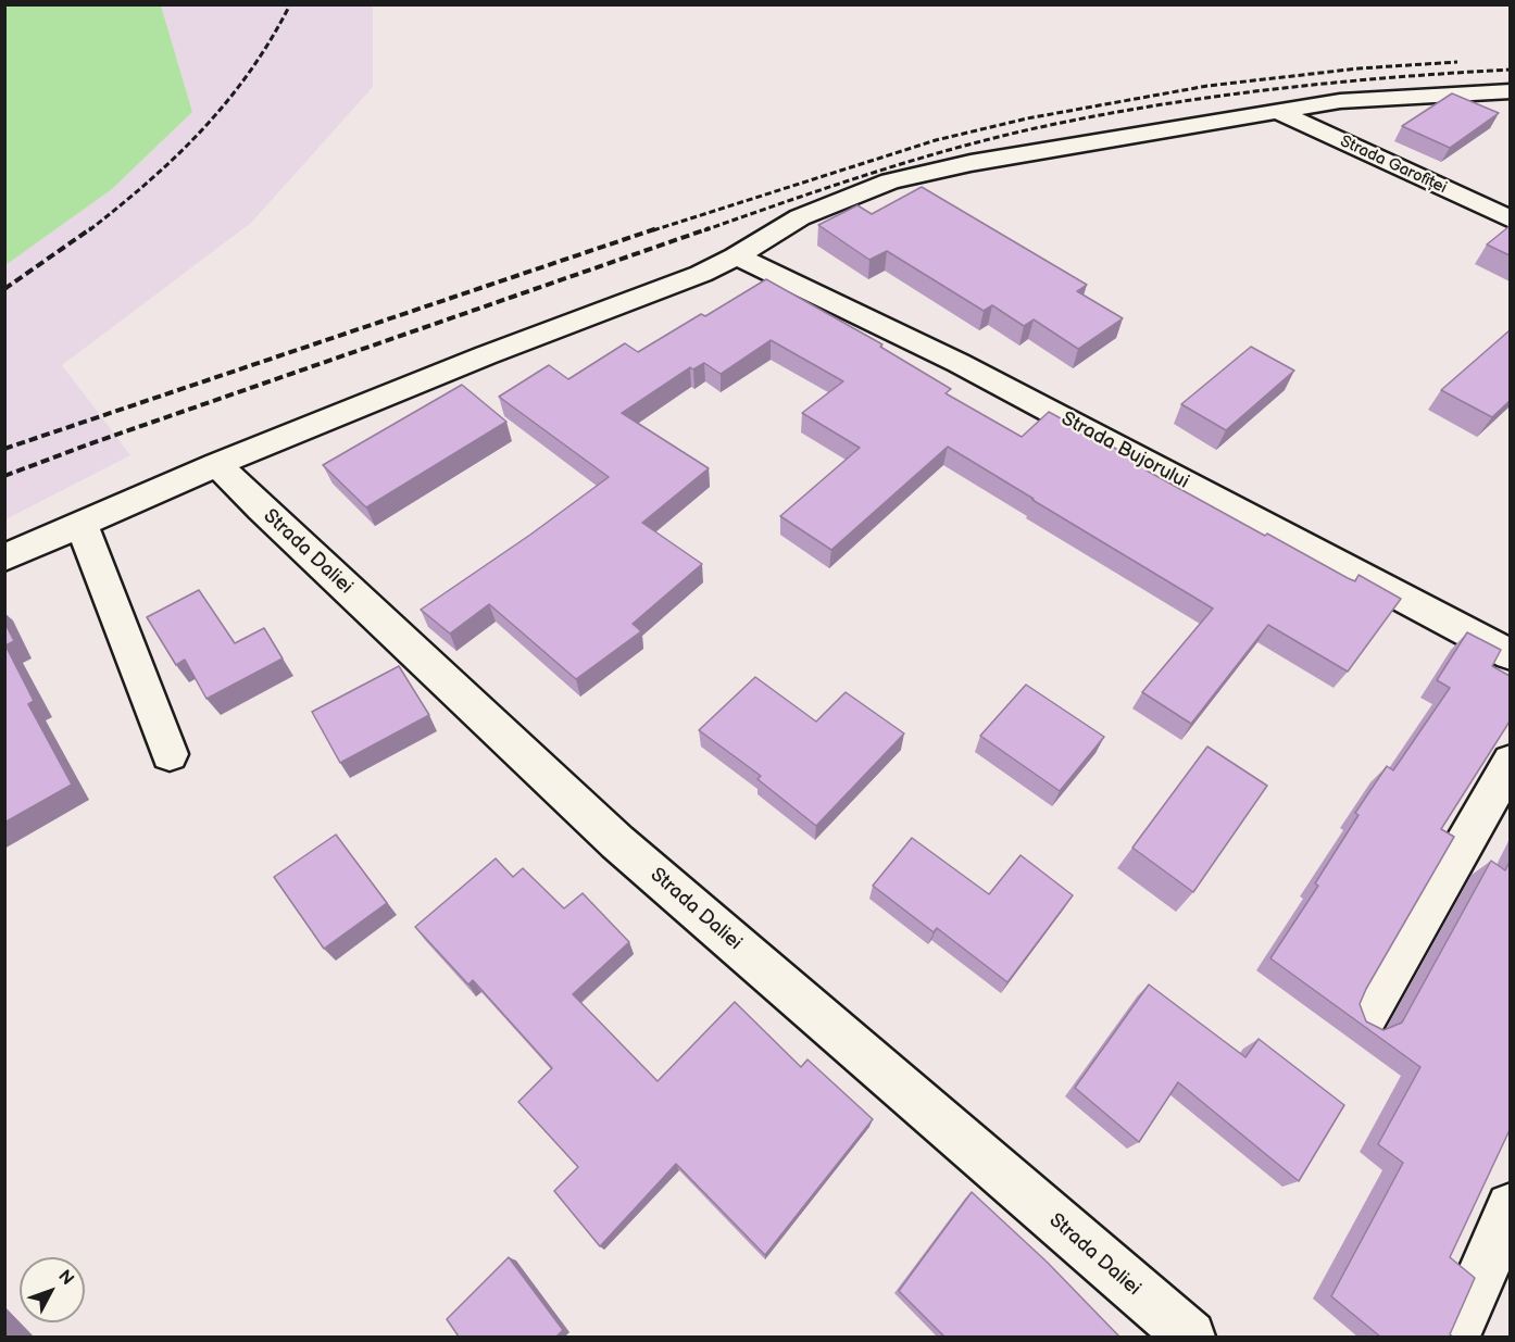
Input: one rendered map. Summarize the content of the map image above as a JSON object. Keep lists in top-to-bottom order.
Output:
{
  "streets": {
    "street": ["Strada Garofiței", "Strada Bujorului", "Strada Daliei"]
  },
  "north": "top right"
}
